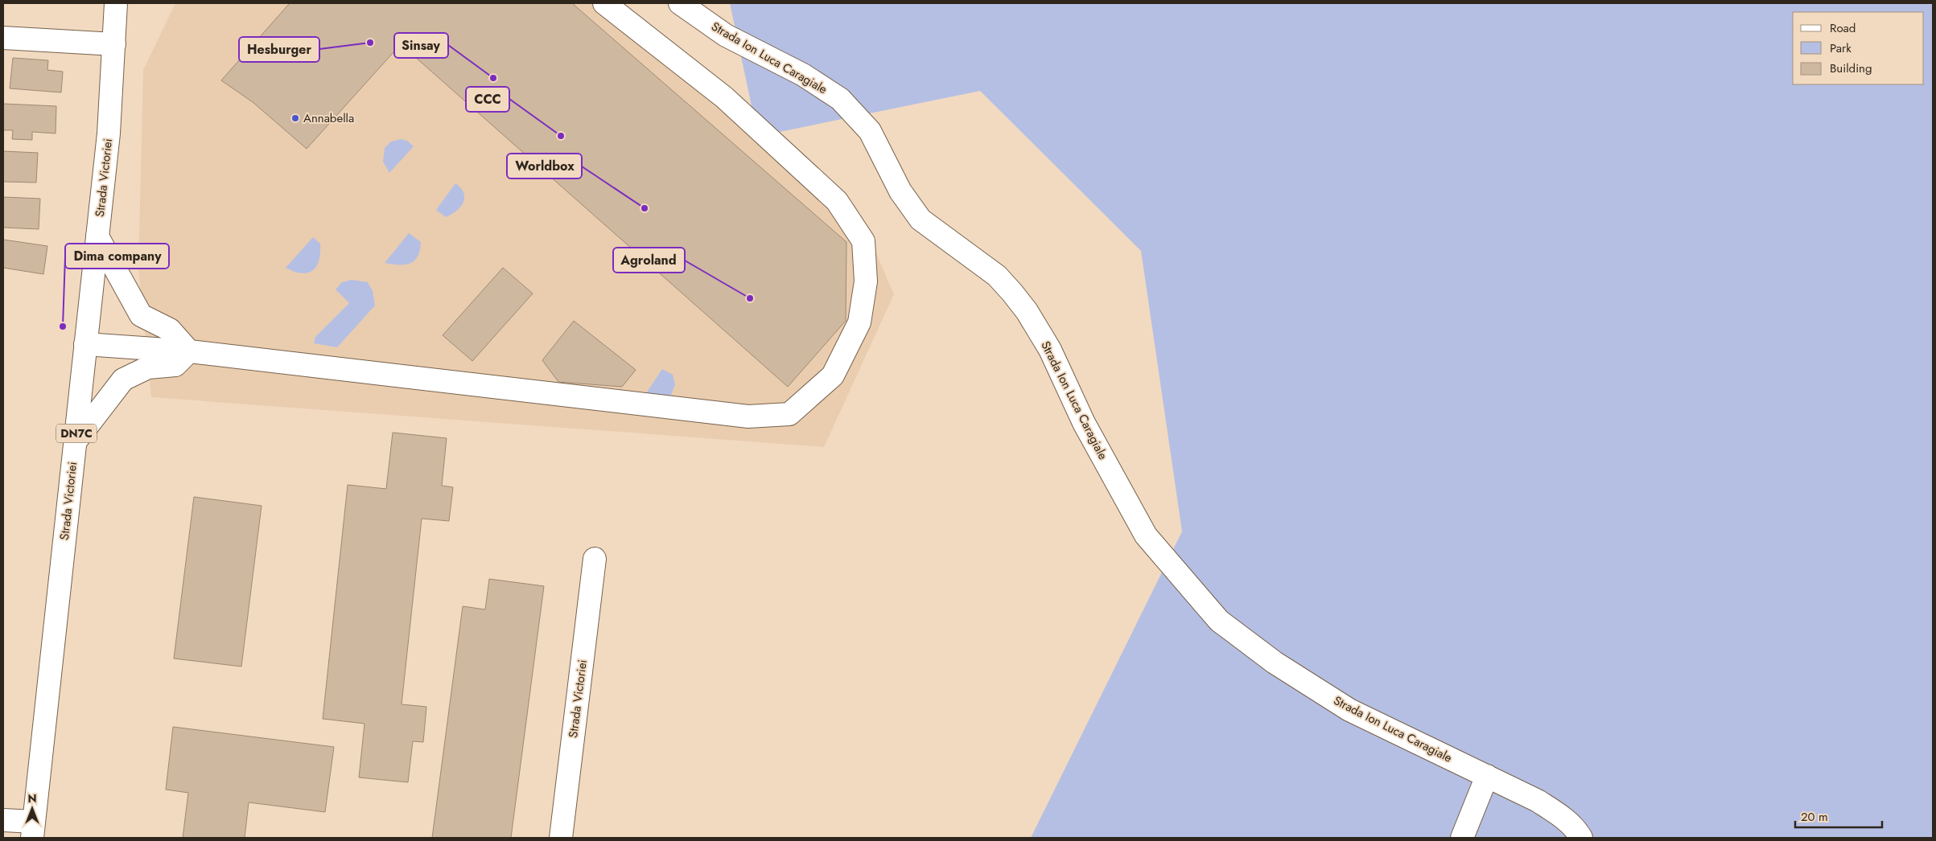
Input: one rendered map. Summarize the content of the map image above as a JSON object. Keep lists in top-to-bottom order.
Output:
{
  "streets": {
    "street": ["Strada Ion Luca Caragiale", "Strada Victoriei", "DN7C"]
  },
  "places": [
    "Hesburger",
    "Sinsay",
    "Annabella",
    "CCC",
    "Worldbox",
    "Agroland",
    "Dima company"
  ],
  "legend": ["Road", "Park", "Building"],
  "scale_bar": "20 m",
  "north": "top"
}
